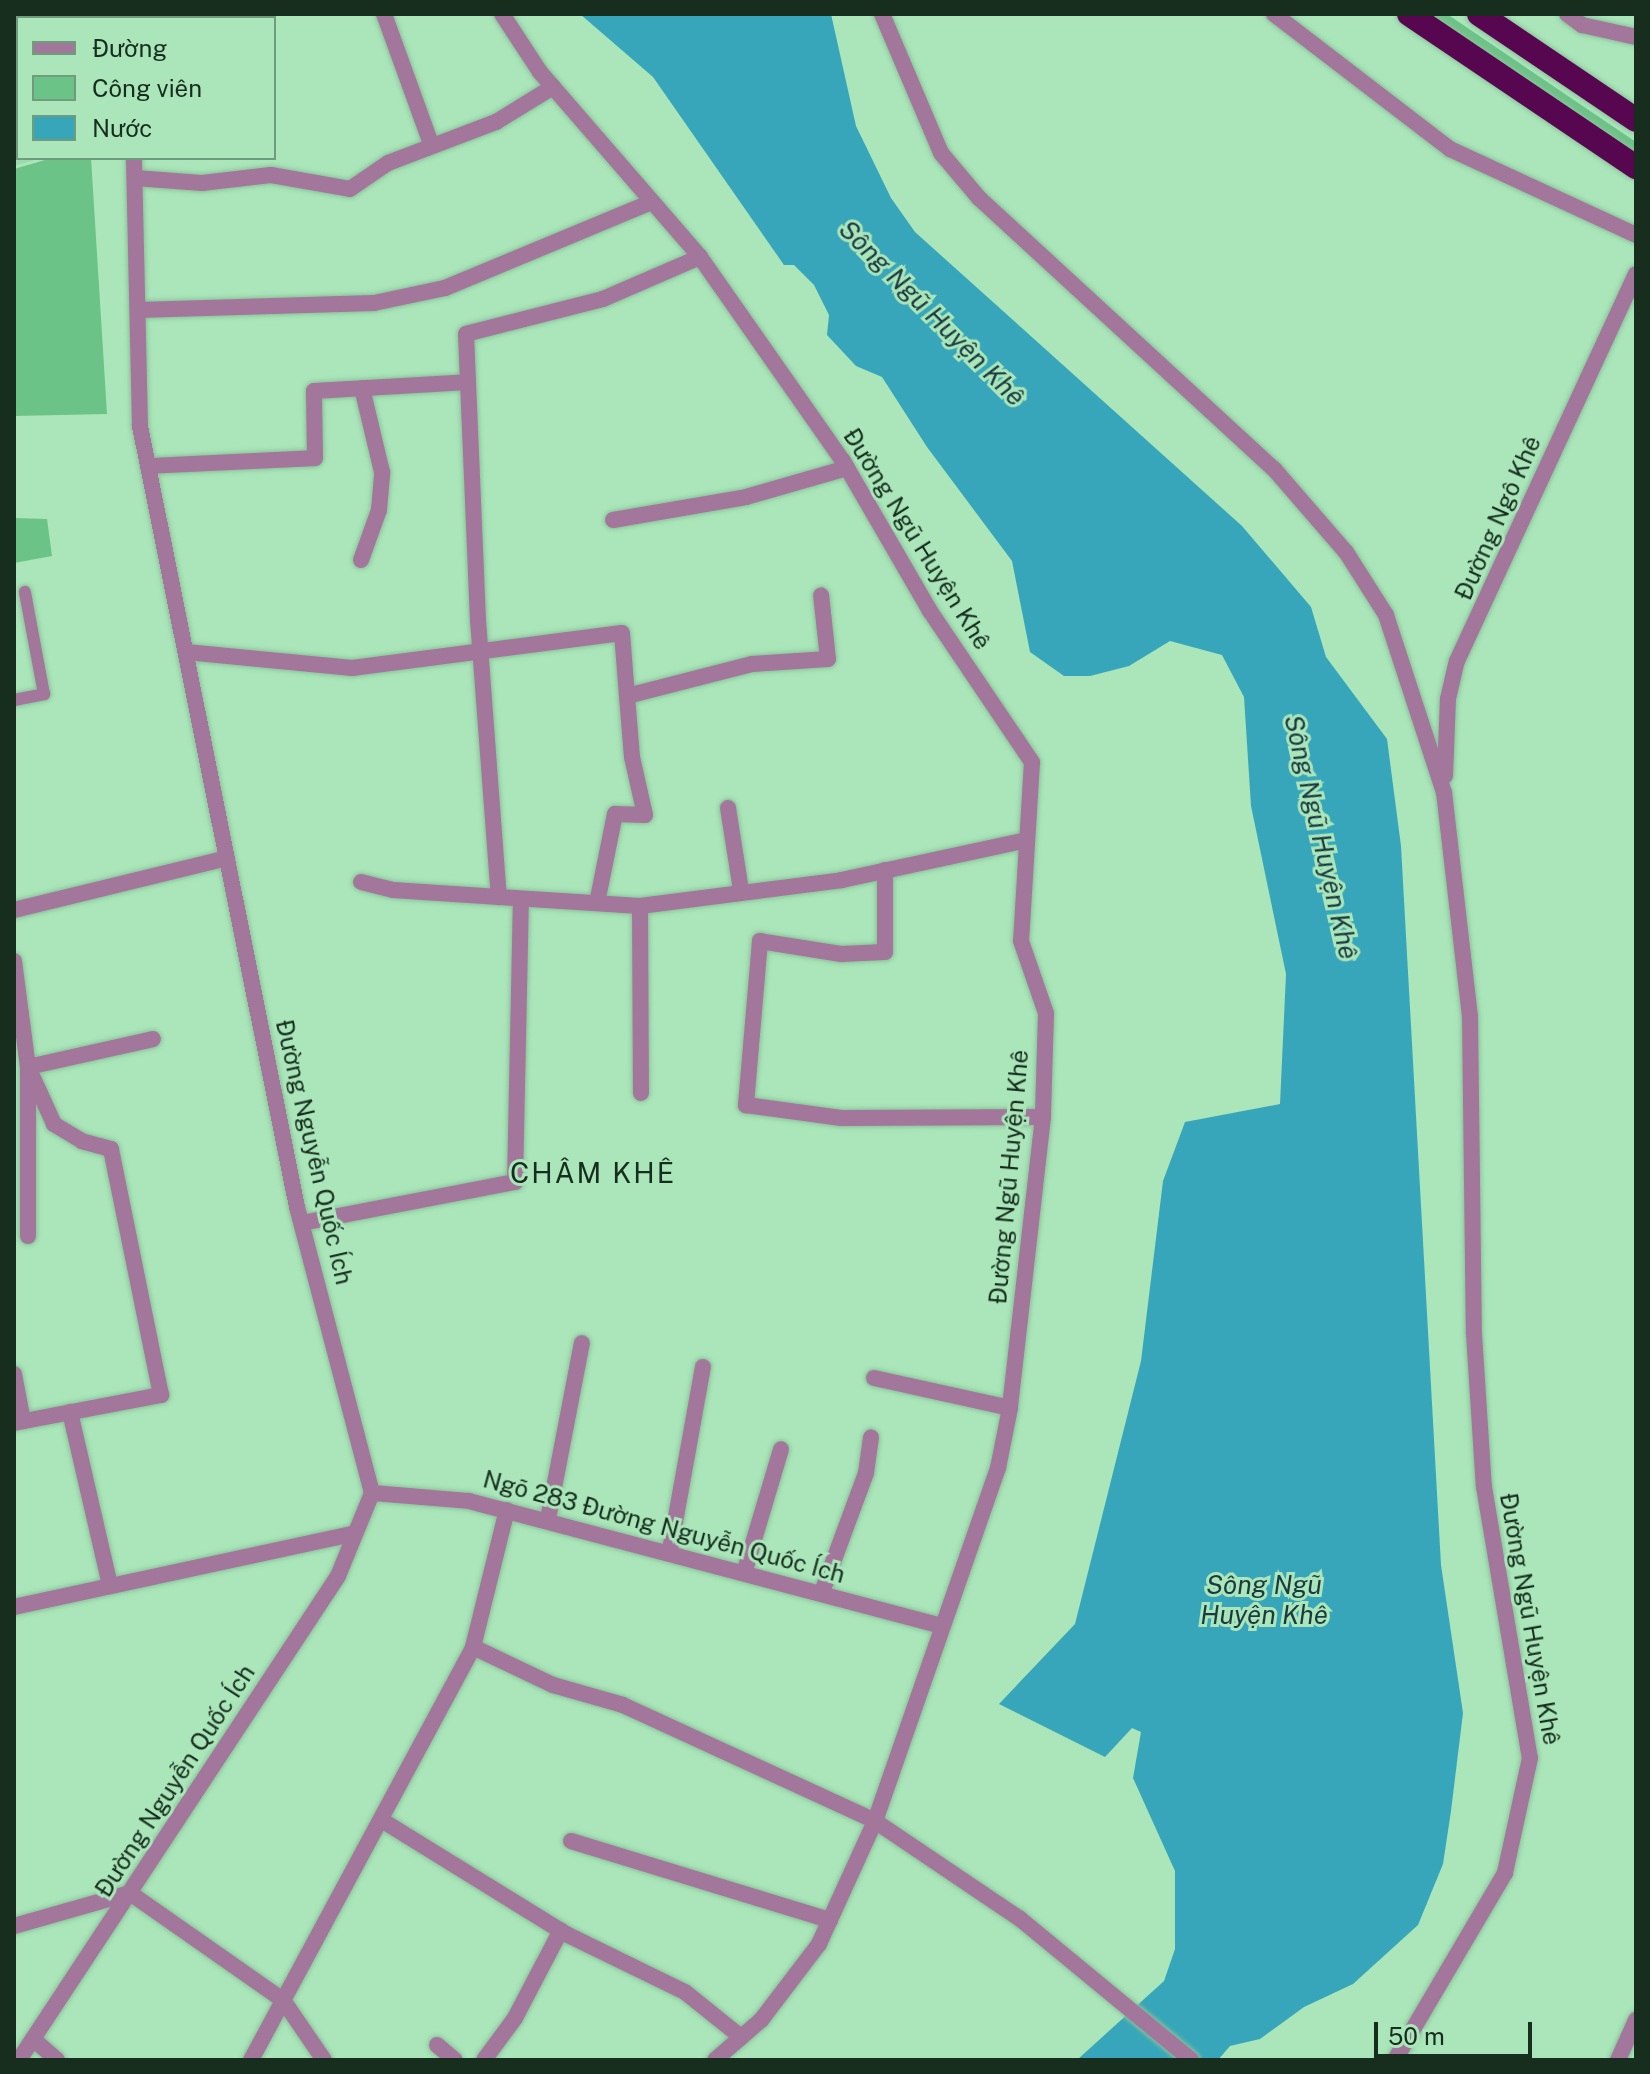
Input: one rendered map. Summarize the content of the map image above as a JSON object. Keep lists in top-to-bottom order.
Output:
{
  "streets": {
    "street": [
      "Đường Ngô Khê",
      "Đường Ngũ Huyện Khê",
      "Đường Nguyễn Quốc Ích",
      "Ngõ 283 Đường Nguyễn Quốc Ích"
    ]
  },
  "crossings": [
    ["Đường Ngô Khê", "Đường Ngũ Huyện Khê"],
    ["Đường Ngũ Huyện Khê", "Ngõ 283 Đường Nguyễn Quốc Ích"],
    ["Đường Nguyễn Quốc Ích", "Ngõ 283 Đường Nguyễn Quốc Ích"]
  ],
  "districts": ["CHÂM KHÊ"],
  "water": ["Sông Ngũ Huyện Khê"],
  "legend": ["Đường", "Công viên", "Nước"],
  "scale_bar": "50 m"
}
